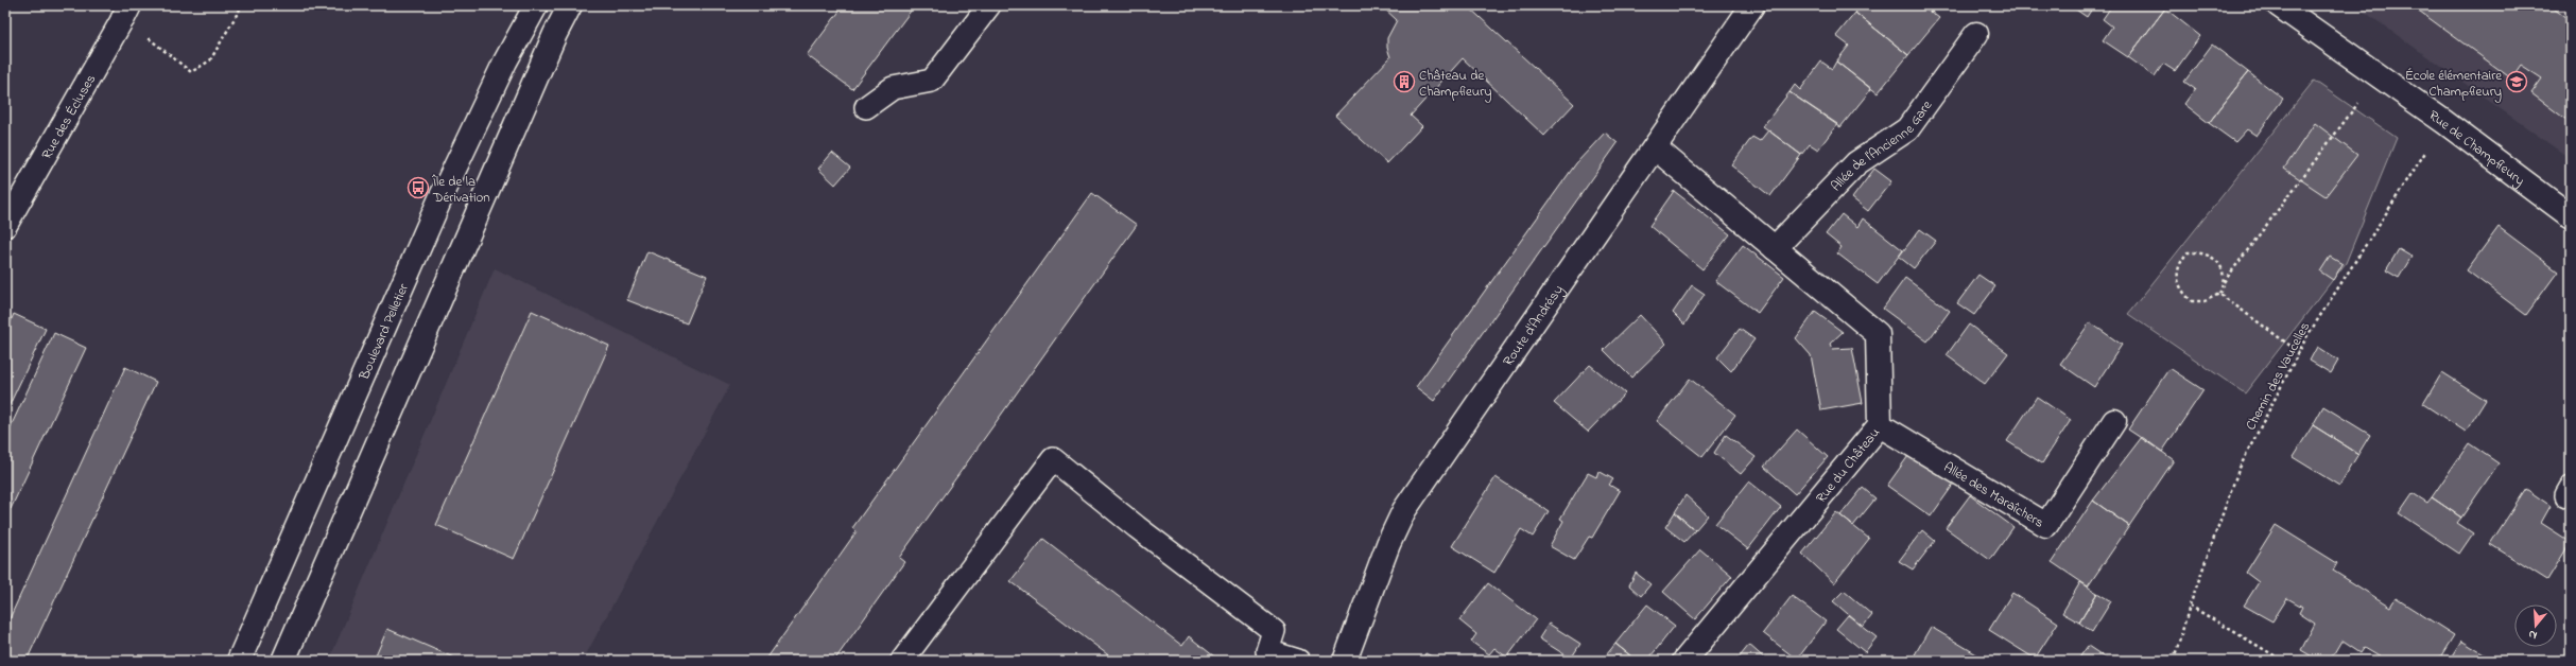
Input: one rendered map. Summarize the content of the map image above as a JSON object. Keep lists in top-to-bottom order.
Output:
{
  "streets": {
    "street": [
      "Allée de l'Ancienne Gare",
      "Rue de Champfleury",
      "Route d'Andrésy",
      "Boulevard Pelletier",
      "Rue du Château",
      "Allée des Maraîchers"
    ],
    "lane": ["Rue des Écluses"],
    "path": ["Chemin des Vaucelles"]
  },
  "crossings": [
    ["Allée de l'Ancienne Gare", "Rue du Château"],
    ["Rue de Champfleury", "Chemin des Vaucelles"],
    ["Route d'Andrésy", "Rue du Château"],
    ["Rue du Château", "Allée des Maraîchers"]
  ],
  "places": {
    "building": ["Château de Champfleury"],
    "school or university": ["École élémentaire Champfleury"],
    "bus stop": ["Île de la Dérivation"]
  },
  "north": "bottom"
}
